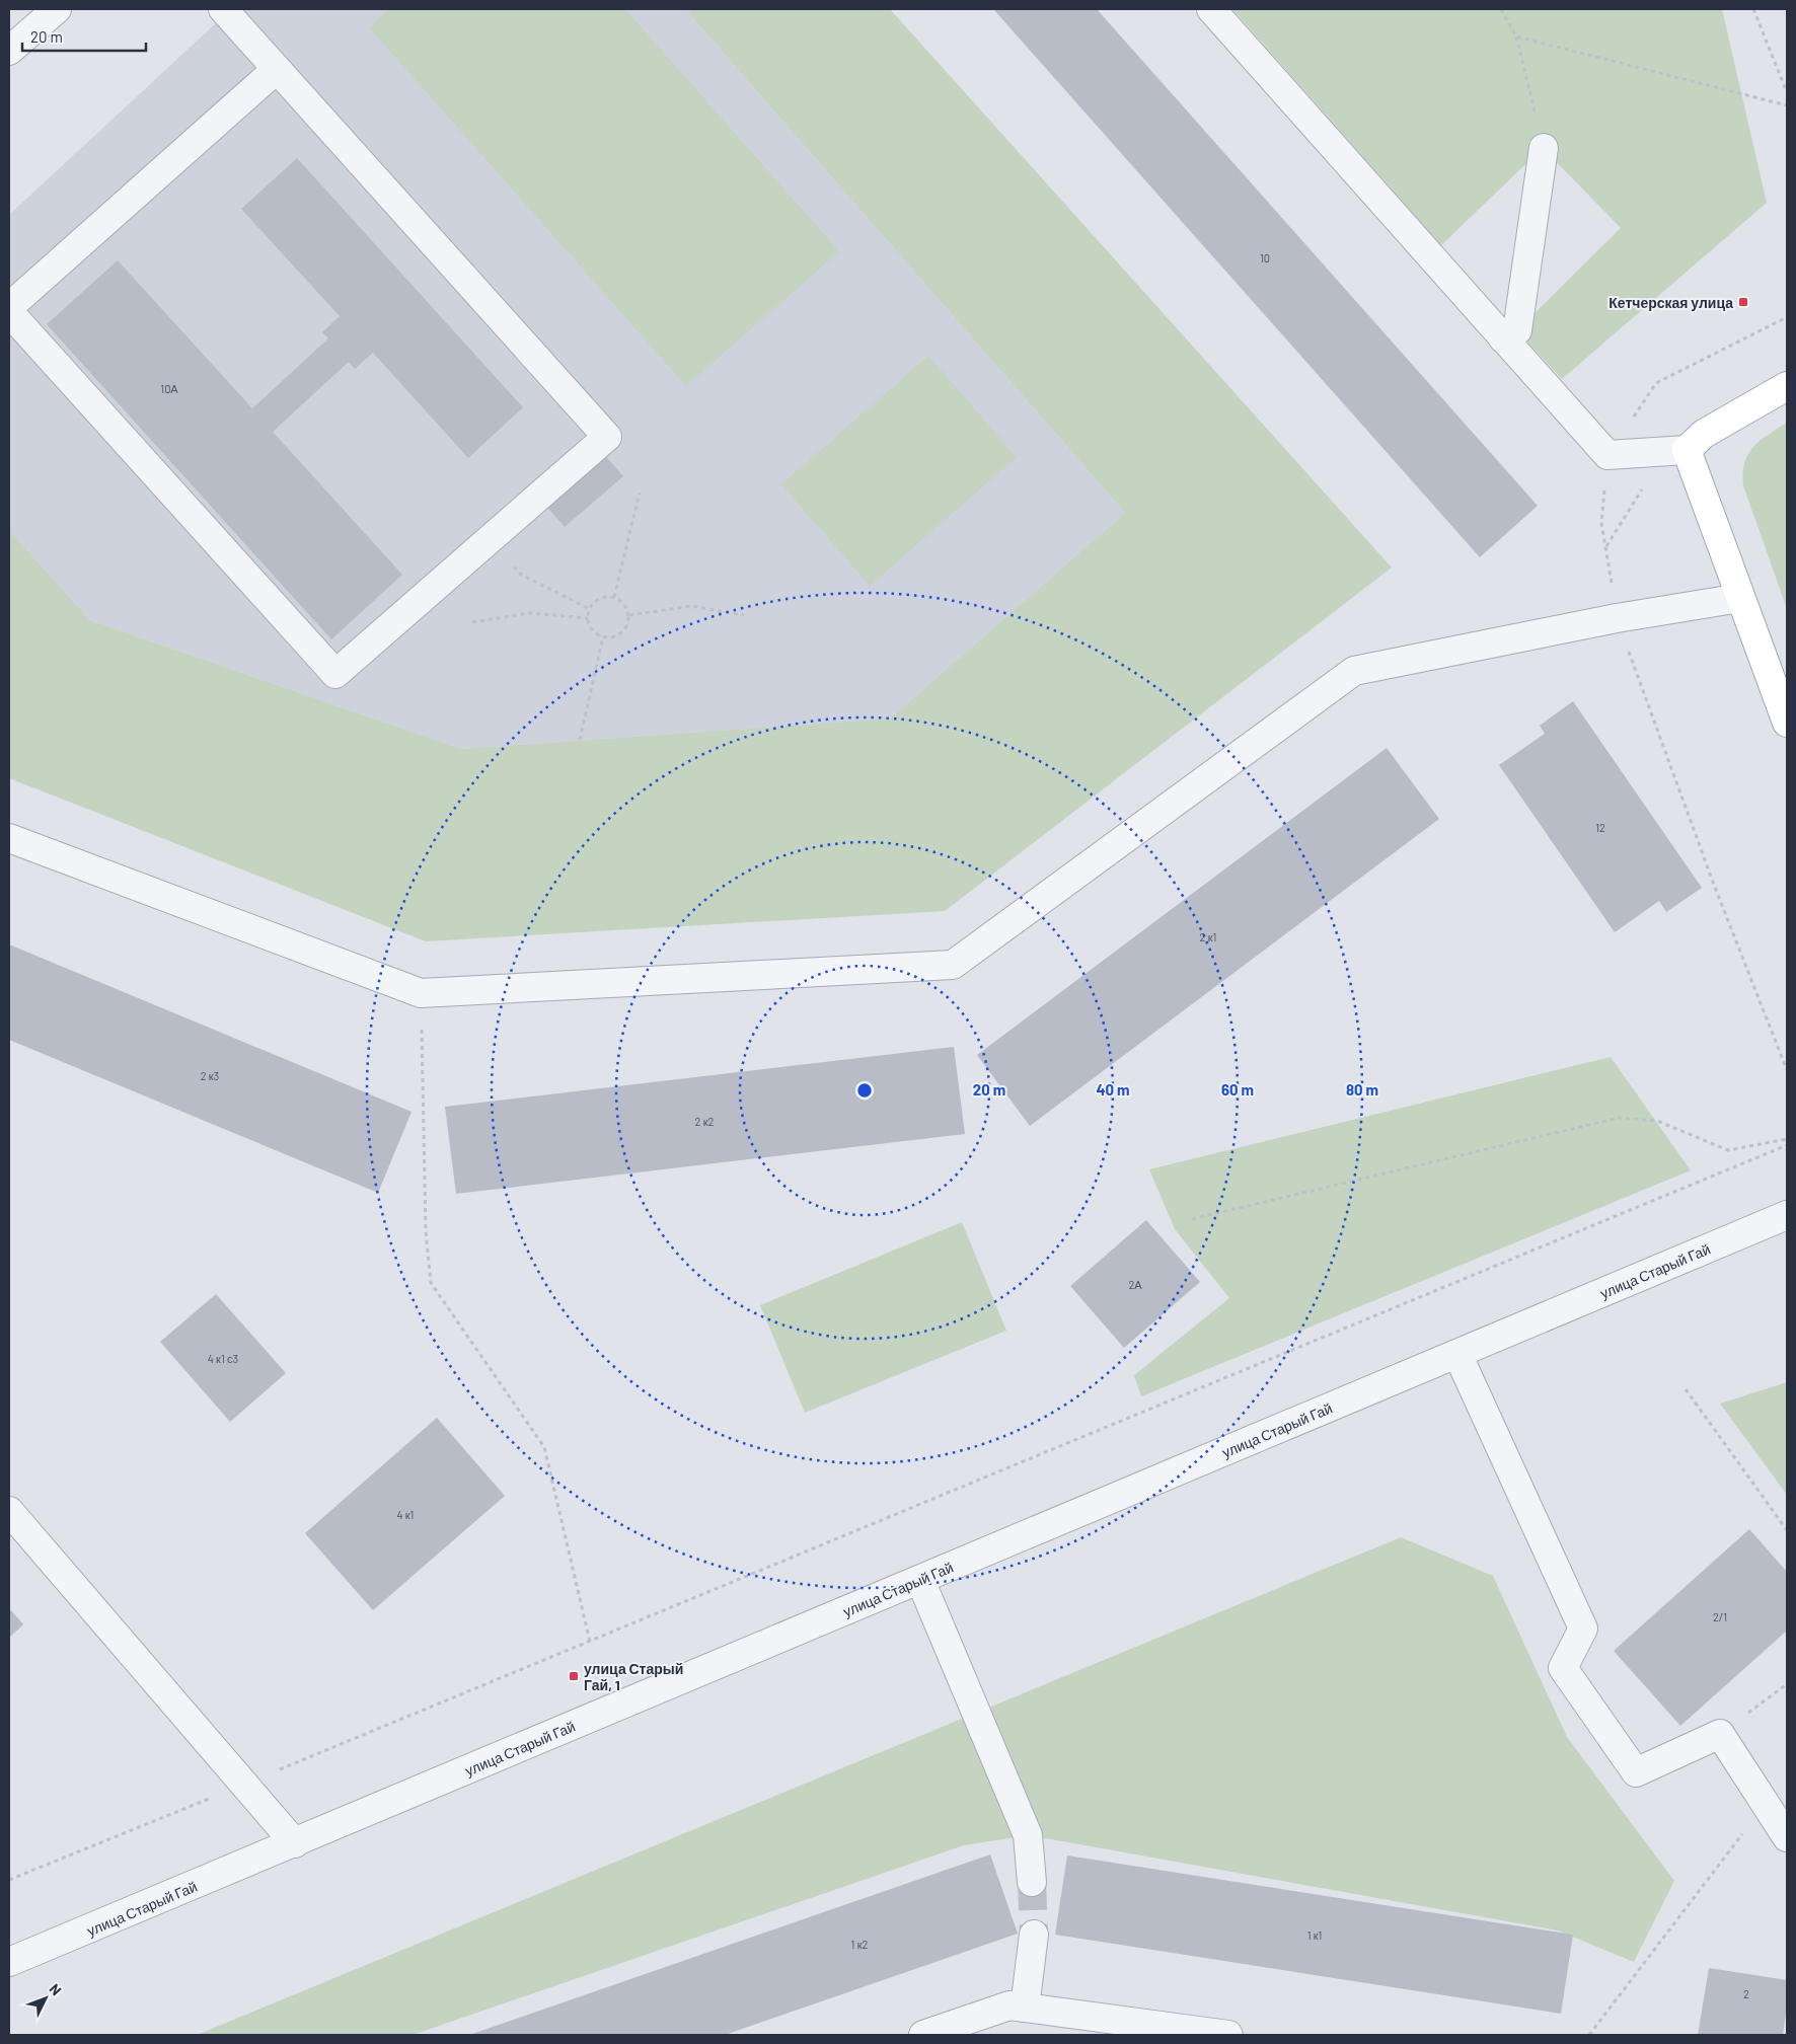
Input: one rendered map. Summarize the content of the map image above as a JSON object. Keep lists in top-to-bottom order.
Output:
{
  "streets": {
    "street": ["улица Старый Гай"]
  },
  "places": {
    "transit": ["Кетчерская улица", "улица Старый Гай, 1"]
  },
  "house_numbers": [
    "10",
    "10А",
    "12",
    "2 к1",
    "2 к3",
    "2 к2",
    "2А",
    "4 к1 с3",
    "4 к1",
    "2/1",
    "1 к1",
    "1 к2",
    "2"
  ],
  "scale_bar": "20 m",
  "north": "top right",
  "rings": [
    "20 m",
    "40 m",
    "60 m",
    "80 m"
  ]
}
